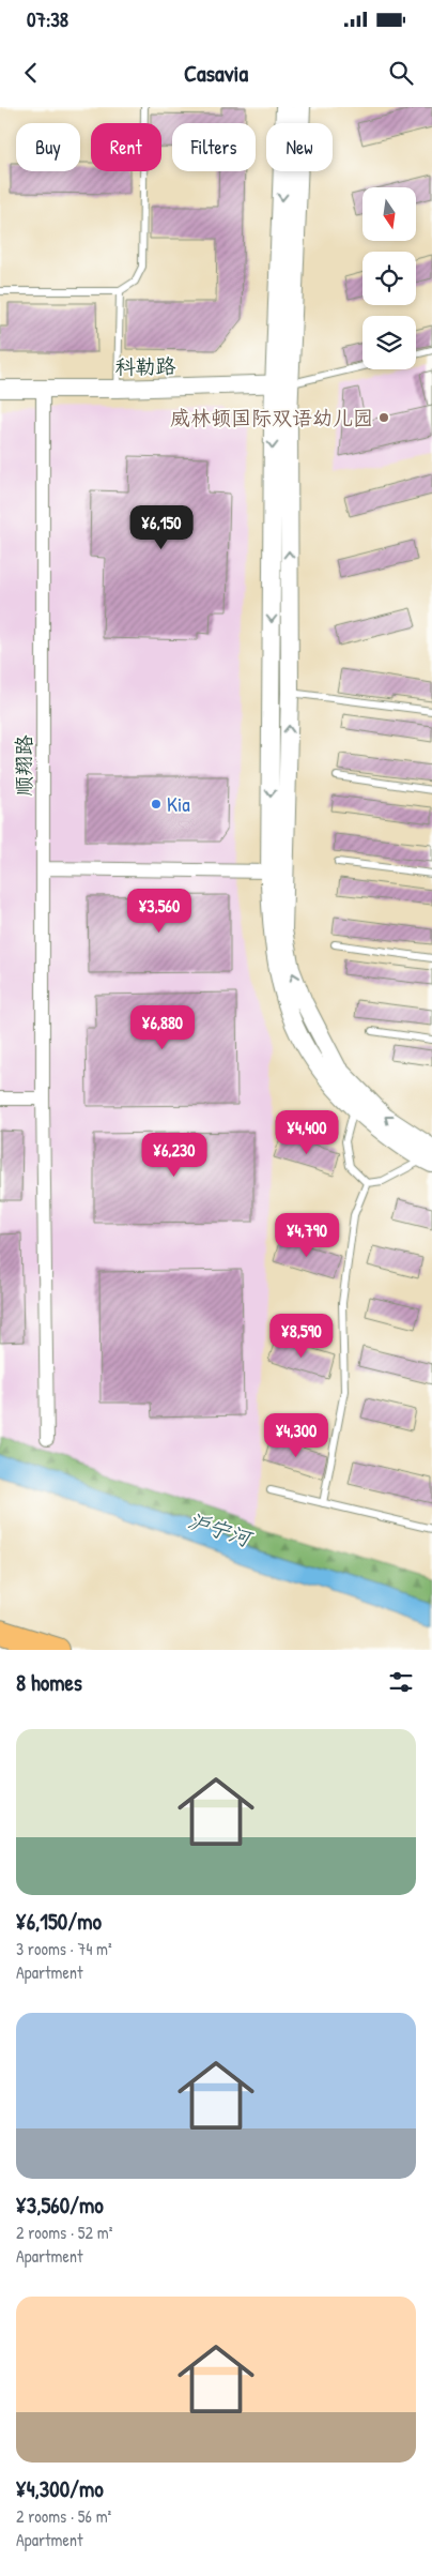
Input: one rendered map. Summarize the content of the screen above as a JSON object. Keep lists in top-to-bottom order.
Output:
{
  "streets": {
    "street": ["科勒路", "顺翔路"]
  },
  "crossings": [
    ["科勒路", "顺翔路"]
  ],
  "water": ["沪宁河"],
  "places": ["威林顿国际双语幼儿园", "Kia"],
  "north": "bottom",
  "page": {
    "status": "07:38",
    "header": "Casavia",
    "chip": [
      "Buy",
      "Rent",
      "Filters",
      "New"
    ],
    "price": [
      "¥6,150",
      "¥3,560",
      "¥6,880",
      "¥4,400",
      "¥6,230",
      "¥4,790",
      "¥8,590",
      "¥4,300"
    ],
    "heading": "8 homes",
    "list": [
      {
        "name": "¥6,150/mo",
        "note": "3 rooms · 74 m² · Apartment"
      },
      {
        "name": "¥3,560/mo",
        "note": "2 rooms · 52 m² · Apartment"
      },
      {
        "name": "¥4,300/mo",
        "note": "2 rooms · 56 m² · Apartment"
      }
    ]
  }
}
